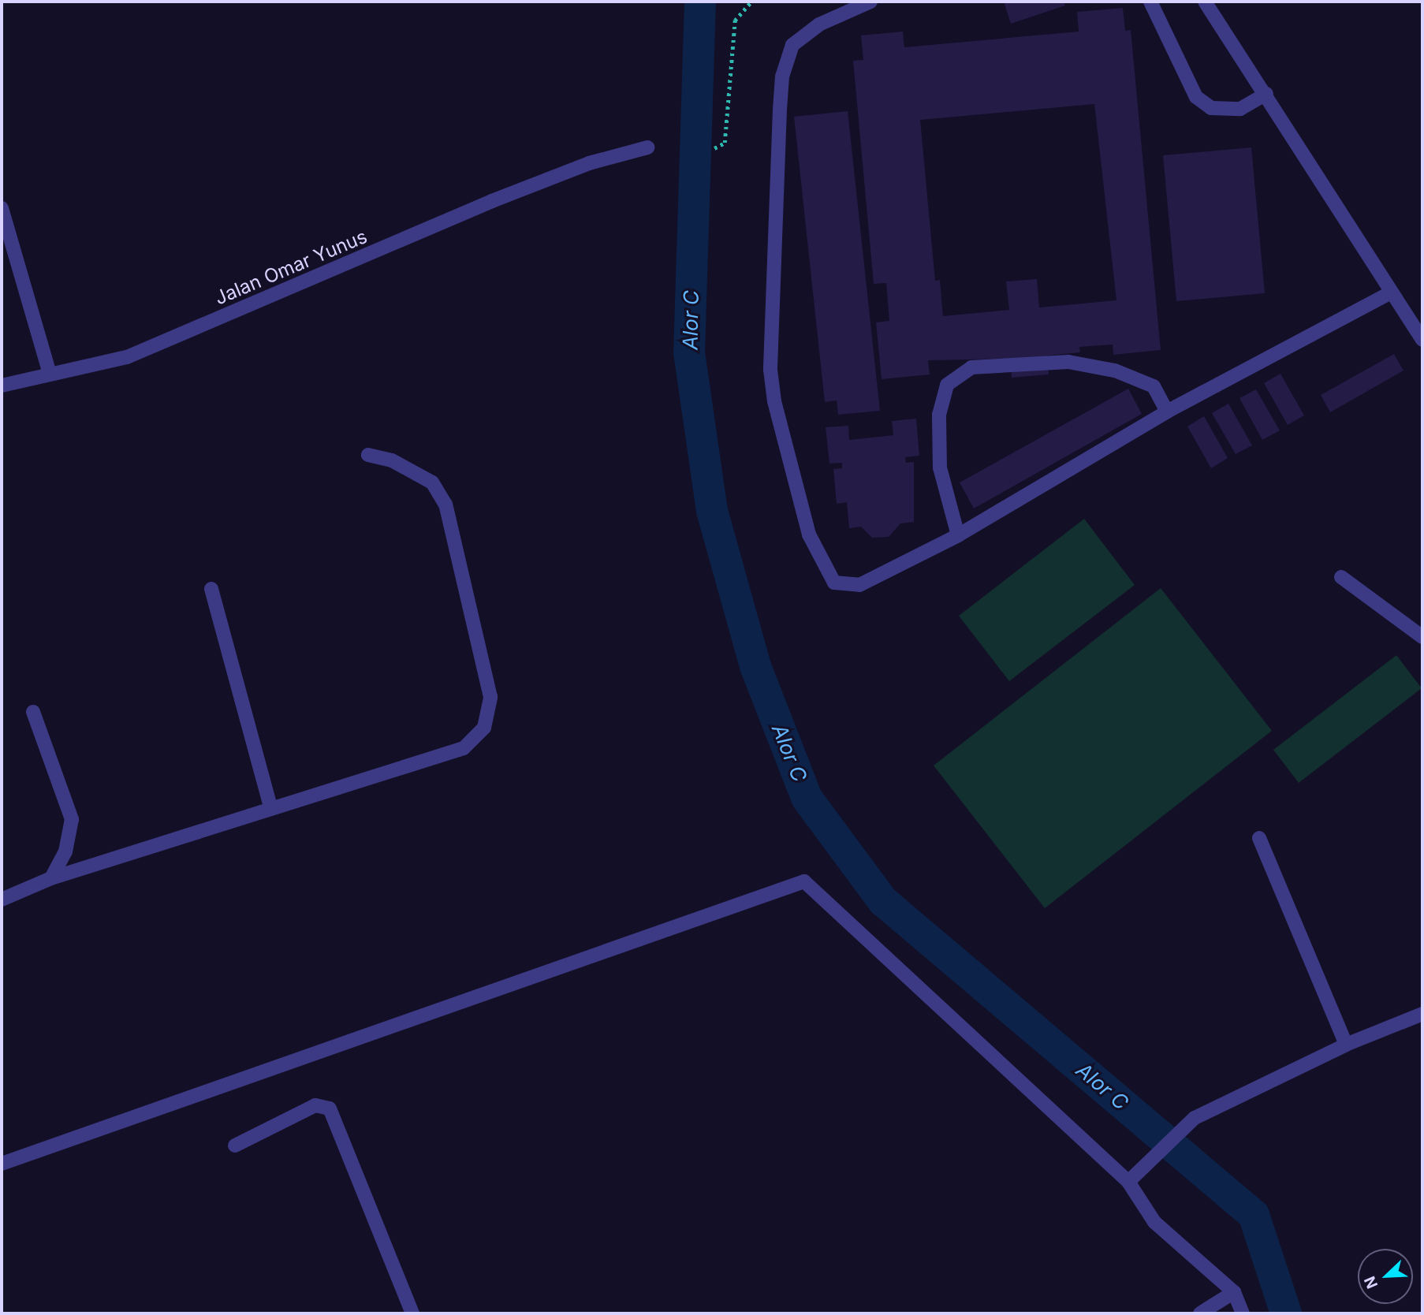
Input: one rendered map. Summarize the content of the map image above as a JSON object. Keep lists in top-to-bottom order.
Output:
{
  "streets": {
    "street": ["Jalan Omar Yunus"]
  },
  "water": ["Alor C"],
  "north": "bottom left"
}
